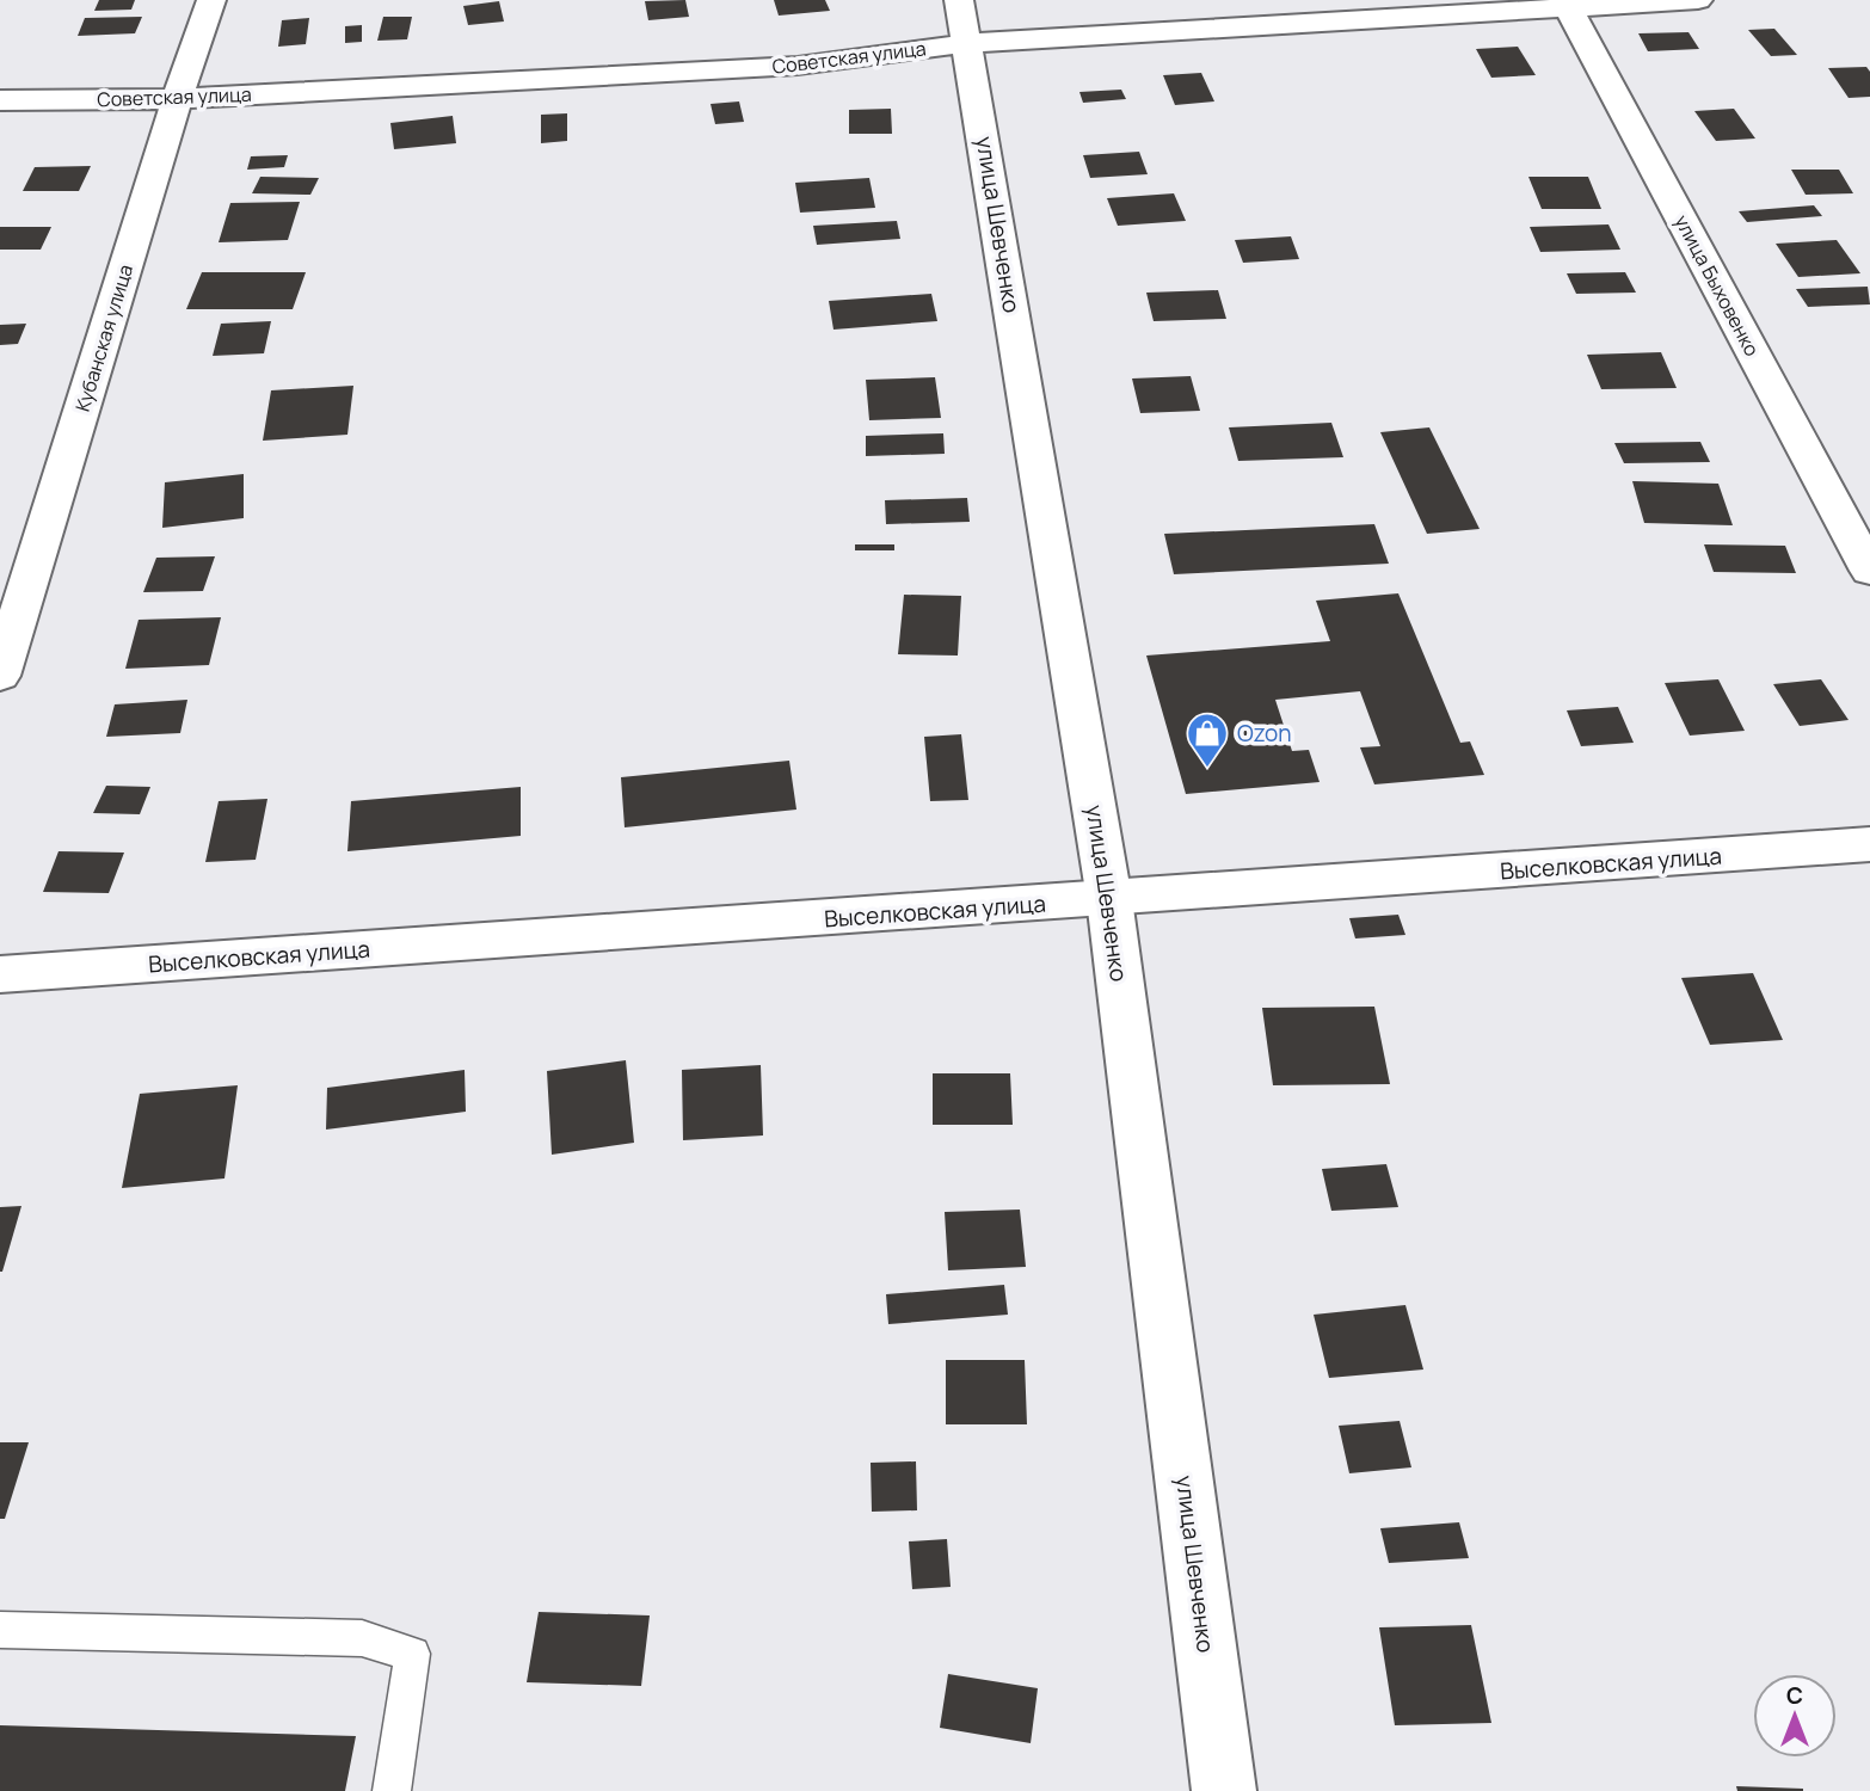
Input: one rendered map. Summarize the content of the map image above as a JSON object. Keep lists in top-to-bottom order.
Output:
{
  "streets": {
    "street": [
      "Советская улица",
      "улица Шевченко",
      "улица Быховенко",
      "Кубанская улица",
      "Выселковская улица"
    ]
  },
  "crossings": [
    ["Советская улица", "улица Шевченко"],
    ["Советская улица", "улица Быховенко"],
    ["Советская улица", "Кубанская улица"],
    ["улица Шевченко", "Выселковская улица"]
  ],
  "places": {
    "shop": ["Ozon"]
  },
  "north": "top"
}
